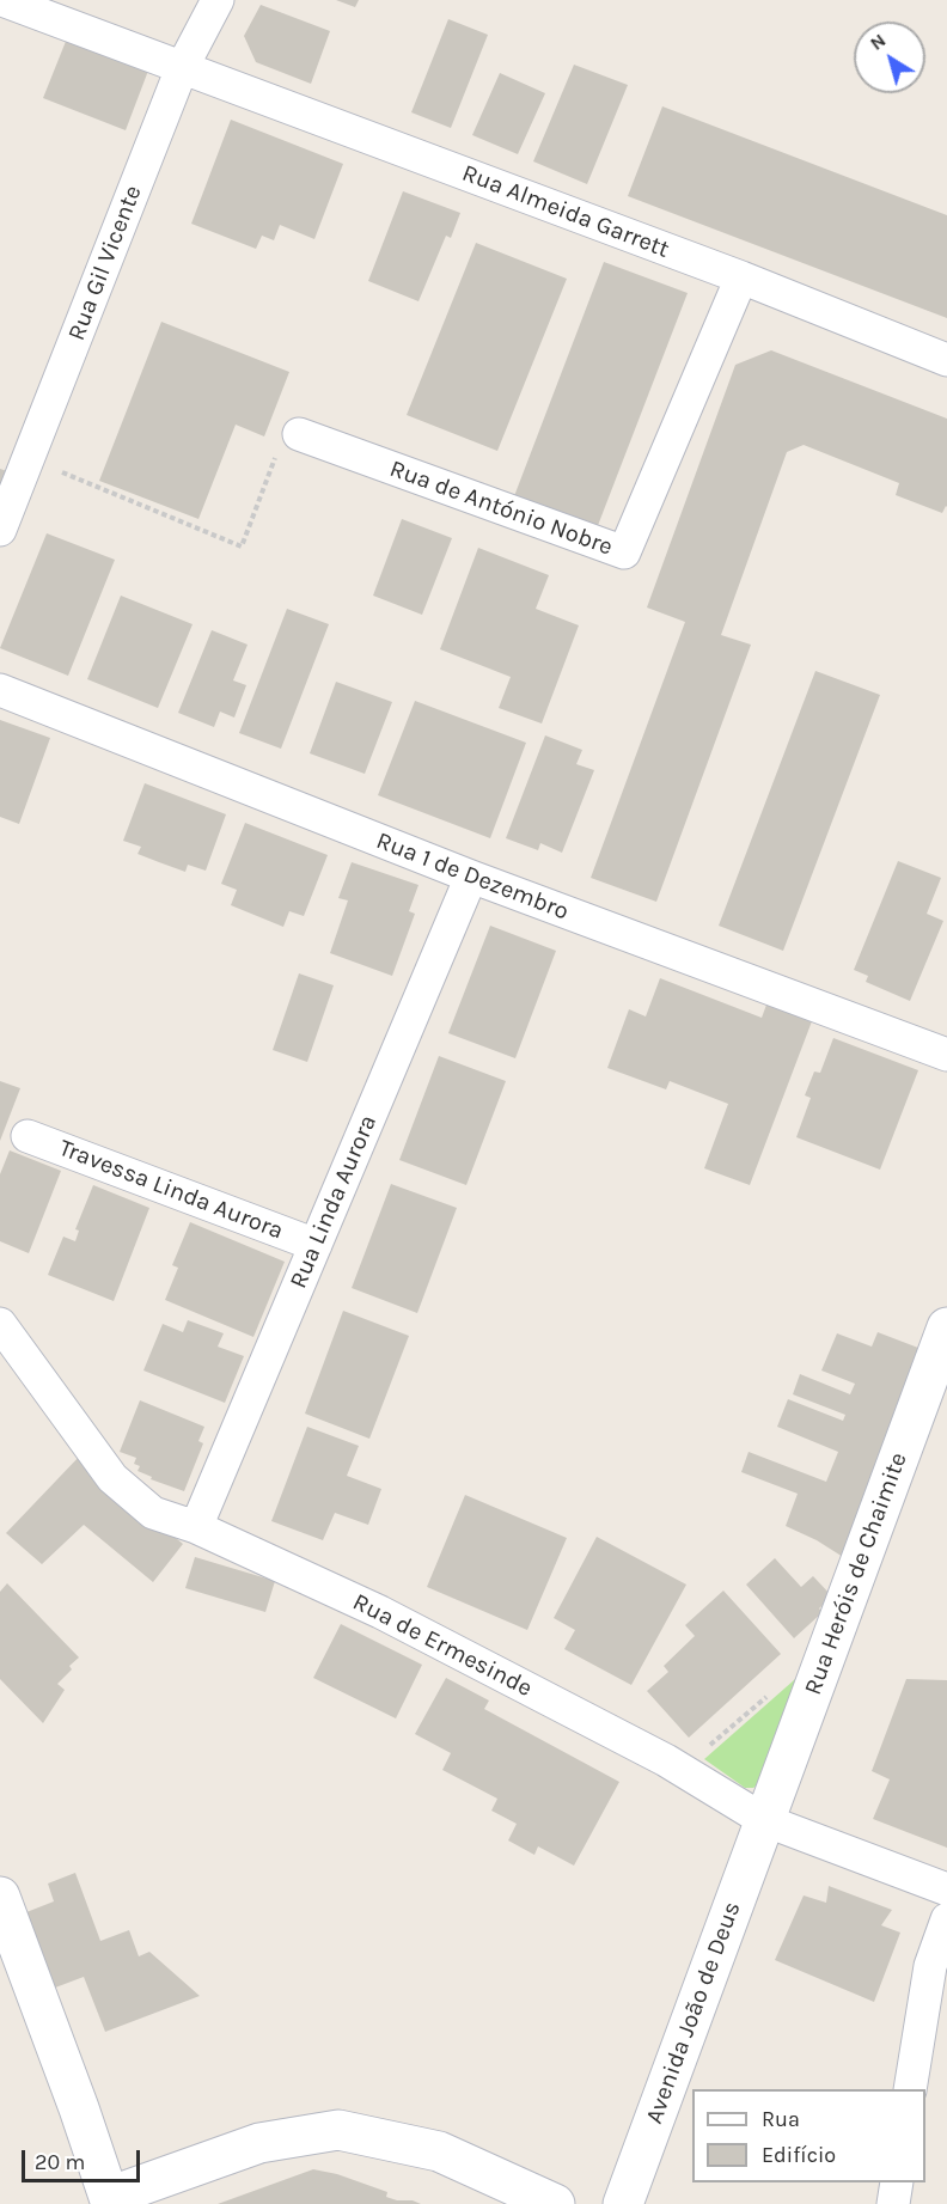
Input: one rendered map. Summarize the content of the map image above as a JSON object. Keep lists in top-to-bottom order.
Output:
{
  "streets": {
    "street": [
      "Rua Almeida Garrett",
      "Rua Gil Vicente",
      "Rua de António Nobre",
      "Rua 1 de Dezembro",
      "Travessa Linda Aurora",
      "Rua Linda Aurora",
      "Rua Heróis de Chaimite",
      "Rua de Ermesinde",
      "Avenida João de Deus"
    ]
  },
  "crossings": [
    ["Rua Almeida Garrett", "Rua Gil Vicente"],
    ["Rua Almeida Garrett", "Rua de António Nobre"],
    ["Rua 1 de Dezembro", "Rua Linda Aurora"],
    ["Travessa Linda Aurora", "Rua Linda Aurora"],
    ["Rua Linda Aurora", "Rua de Ermesinde"],
    ["Rua Heróis de Chaimite", "Rua de Ermesinde"],
    ["Rua Heróis de Chaimite", "Avenida João de Deus"],
    ["Rua de Ermesinde", "Avenida João de Deus"]
  ],
  "legend": ["Rua", "Edifício"],
  "scale_bar": "20 m",
  "north": "top left"
}
